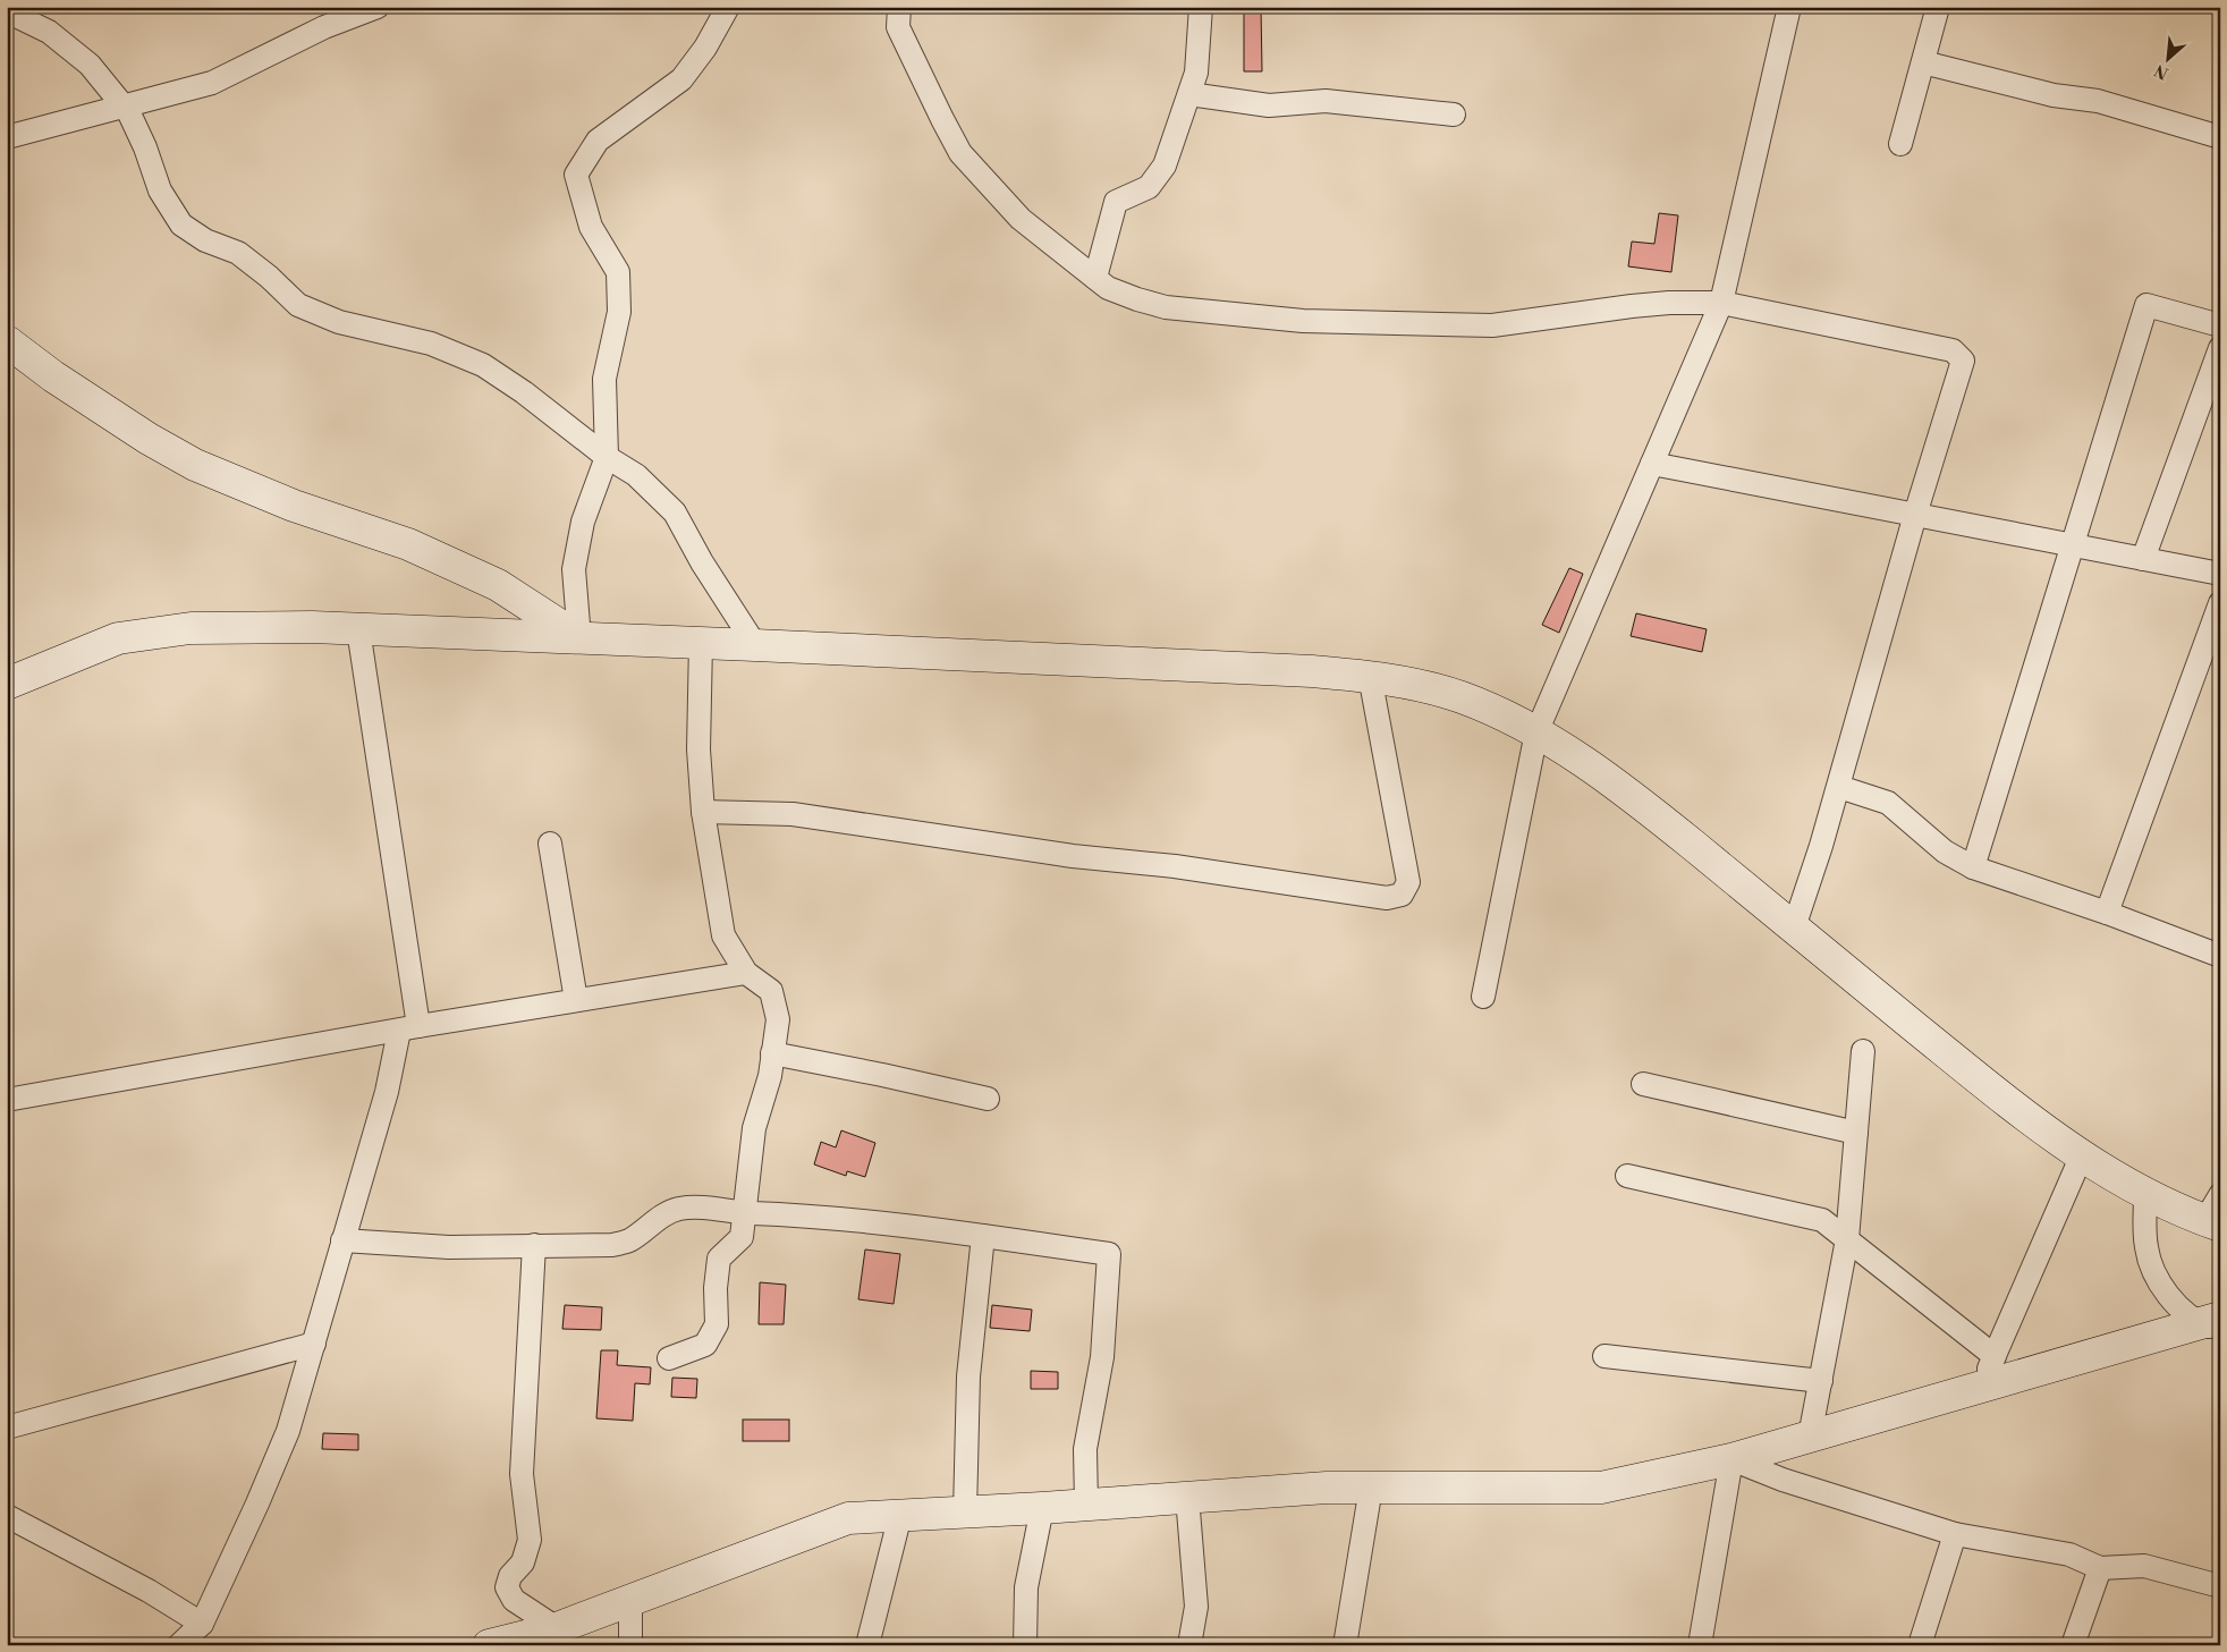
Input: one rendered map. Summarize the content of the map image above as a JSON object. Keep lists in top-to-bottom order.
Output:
{
  "north": "bottom left"
}
